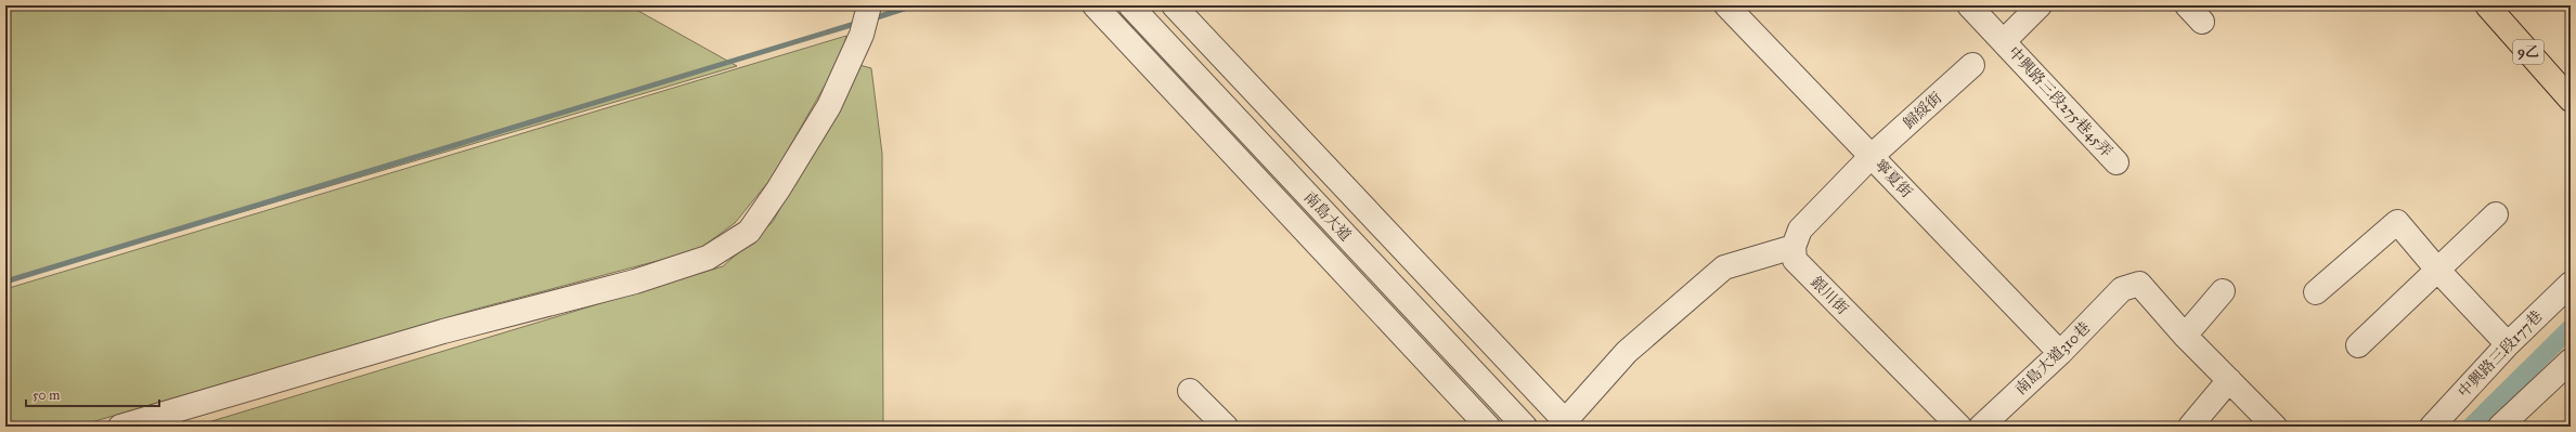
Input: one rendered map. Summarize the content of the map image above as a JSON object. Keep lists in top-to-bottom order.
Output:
{
  "streets": {
    "main road": ["9乙"],
    "street": [
      "中興路三段275巷45弄",
      "歸綏街",
      "寧夏街",
      "南島大道",
      "銀川街",
      "中興路三段177巷",
      "南島大道310巷"
    ]
  },
  "crossings": [
    ["歸綏街", "寧夏街"],
    ["寧夏街", "南島大道310巷"]
  ],
  "scale_bar": "50 m"
}
